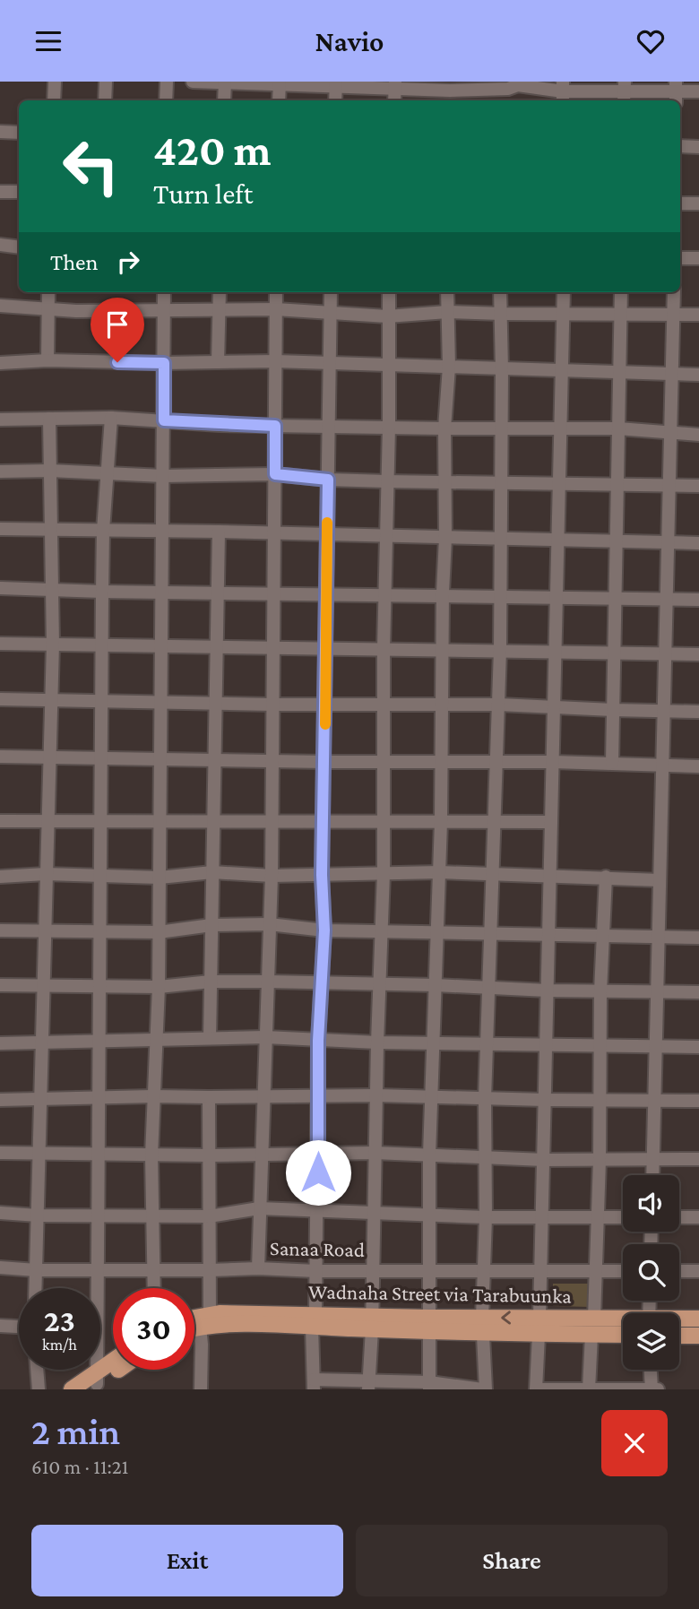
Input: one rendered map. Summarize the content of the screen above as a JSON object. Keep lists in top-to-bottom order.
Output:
{
  "streets": {
    "main road": ["Wadnaha Street via Tarabuunka"],
    "street": ["Sanaa Road"]
  },
  "page": {
    "header": "Navio",
    "turn": ["420 m", "Turn left"],
    "then": "Then",
    "speed": "23 km/h",
    "limit": "30",
    "heading": ["2 min", "610 m · 11:21"],
    "buttons": ["Exit", "Share"]
  }
}
